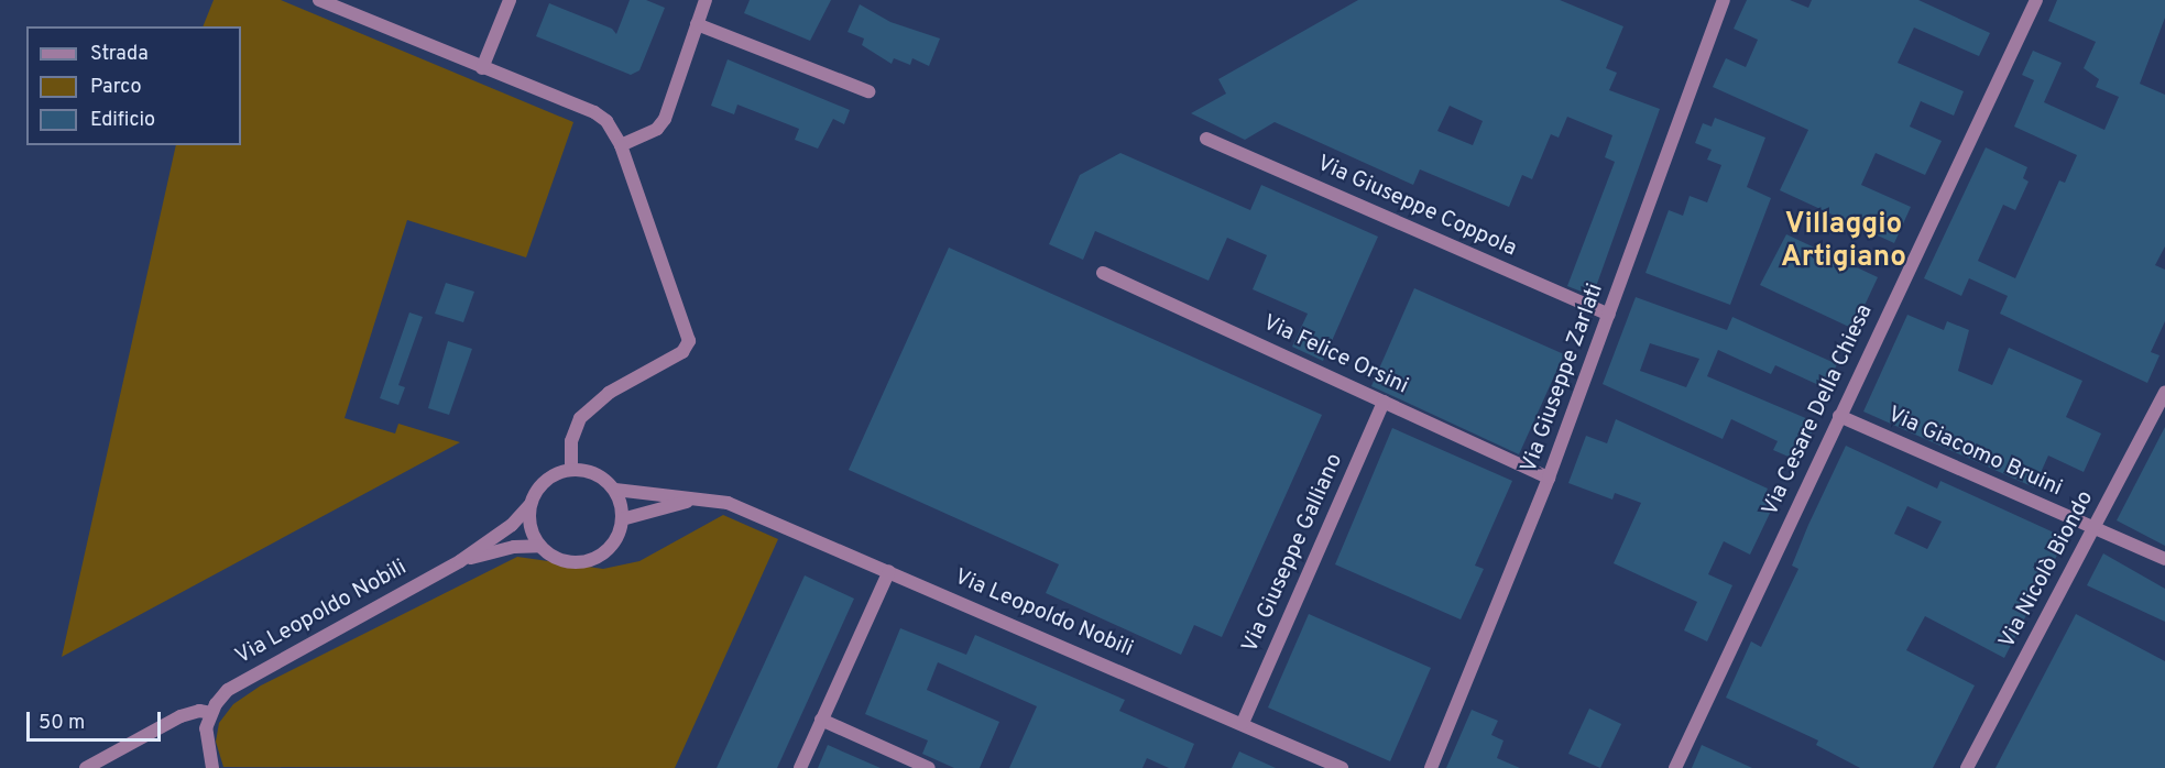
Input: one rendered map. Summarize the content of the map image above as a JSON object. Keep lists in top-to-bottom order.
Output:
{
  "streets": {
    "street": [
      "Via Giuseppe Coppola",
      "Via Felice Orsini",
      "Via Giuseppe Zarlati",
      "Via Cesare Della Chiesa",
      "Via Giacomo Bruini",
      "Via Giuseppe Galliano",
      "Via Nicolò Biondo",
      "Via Leopoldo Nobili"
    ]
  },
  "crossings": [
    ["Via Giuseppe Coppola", "Via Giuseppe Zarlati"],
    ["Via Felice Orsini", "Via Giuseppe Zarlati"],
    ["Via Felice Orsini", "Via Giuseppe Galliano"],
    ["Via Cesare Della Chiesa", "Via Giacomo Bruini"],
    ["Via Giacomo Bruini", "Via Nicolò Biondo"],
    ["Via Giuseppe Galliano", "Via Leopoldo Nobili"]
  ],
  "districts": ["Villaggio Artigiano"],
  "legend": ["Strada", "Parco", "Edificio"],
  "scale_bar": "50 m"
}
